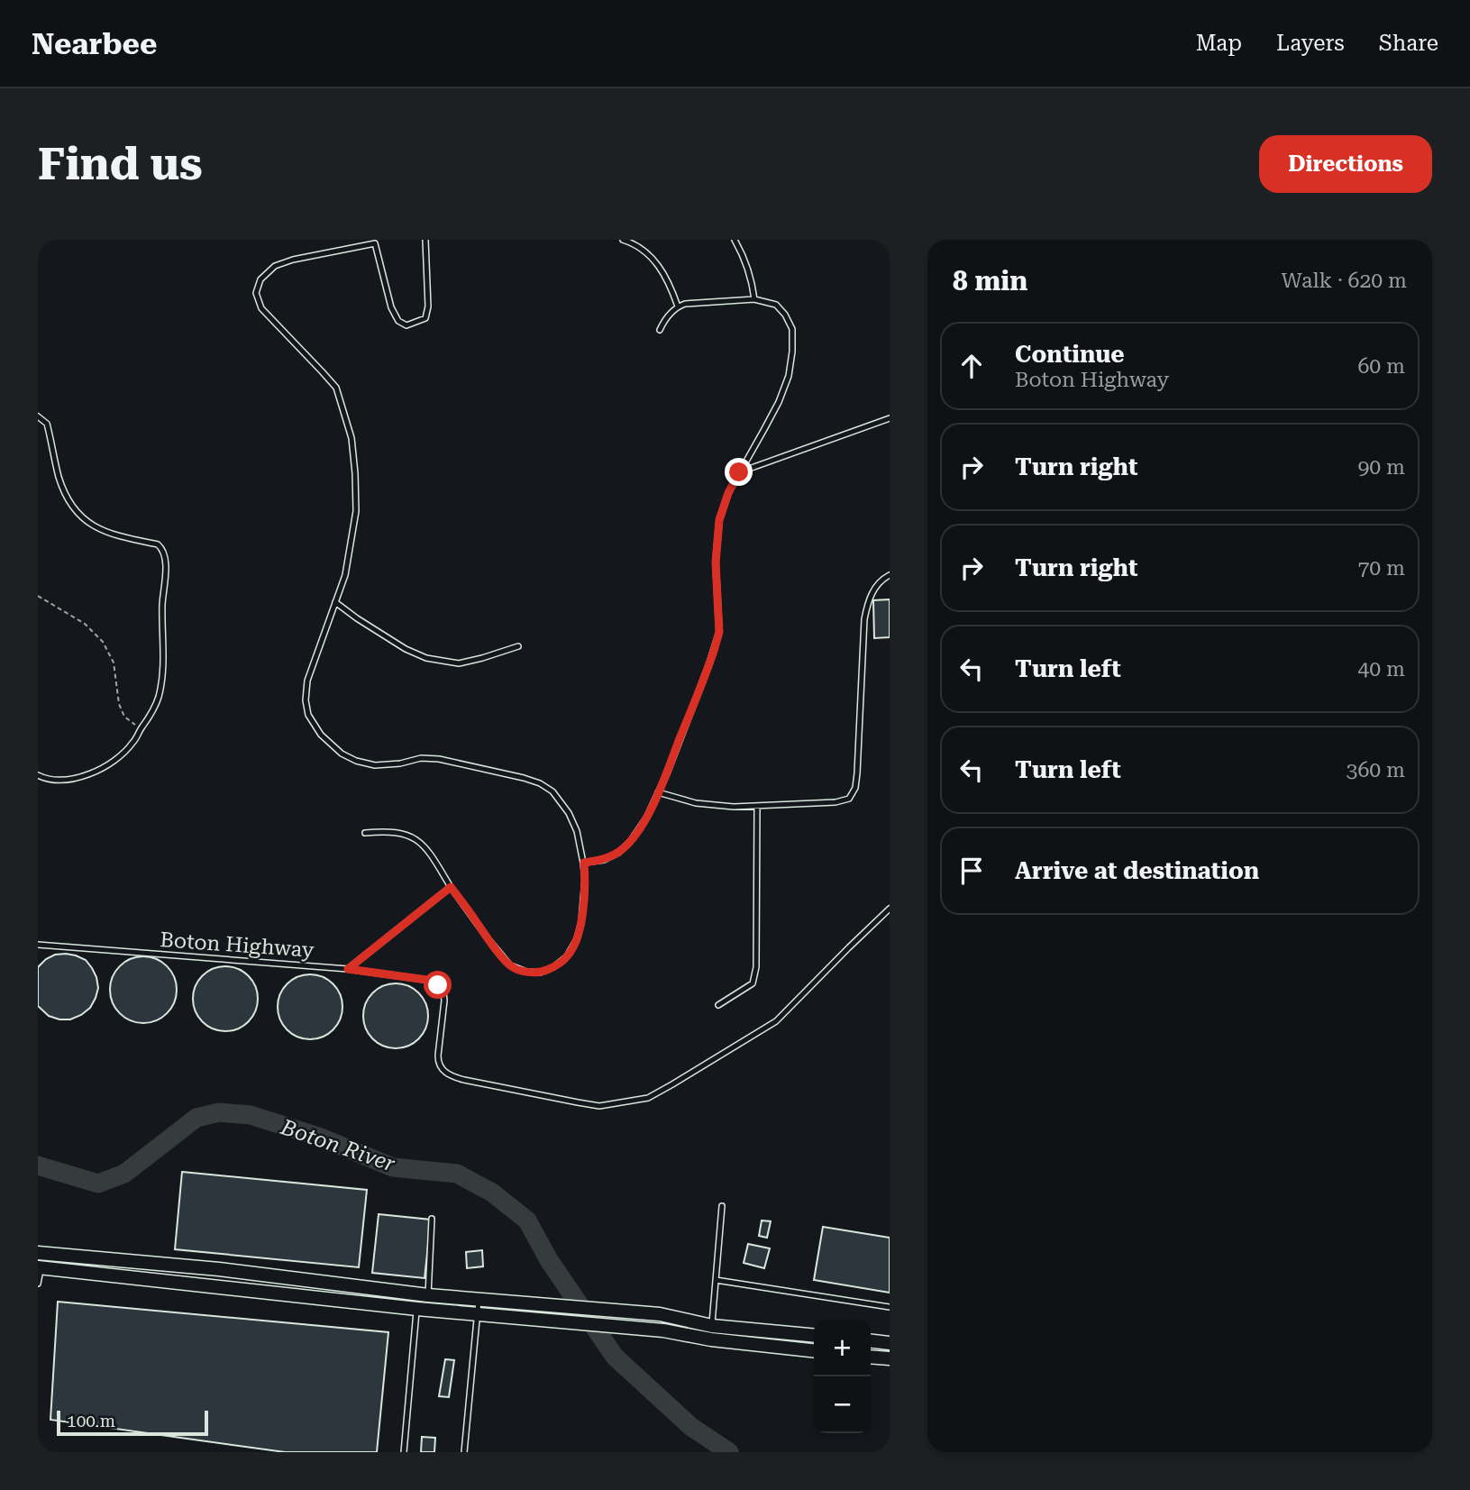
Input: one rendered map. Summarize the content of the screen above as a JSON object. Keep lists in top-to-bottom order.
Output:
{
  "streets": {
    "lane": ["Boton Highway"]
  },
  "water": ["Boton River"],
  "scale_bar": "100 m",
  "page": {
    "header": "Nearbee",
    "nav": ["Map", "Layers", "Share"],
    "buttons": "Directions",
    "title": "Find us",
    "heading": ["8 min", "Walk · 620 m"],
    "list": [
      ["Continue", "Boton Highway", "60 m"],
      ["Turn right", "90 m"],
      ["Turn right", "70 m"],
      ["Turn left", "40 m"],
      ["Turn left", "360 m"],
      "Arrive at destination"
    ],
    "map_buttons": ["+", "−"],
    "scale": "100 m"
  }
}
